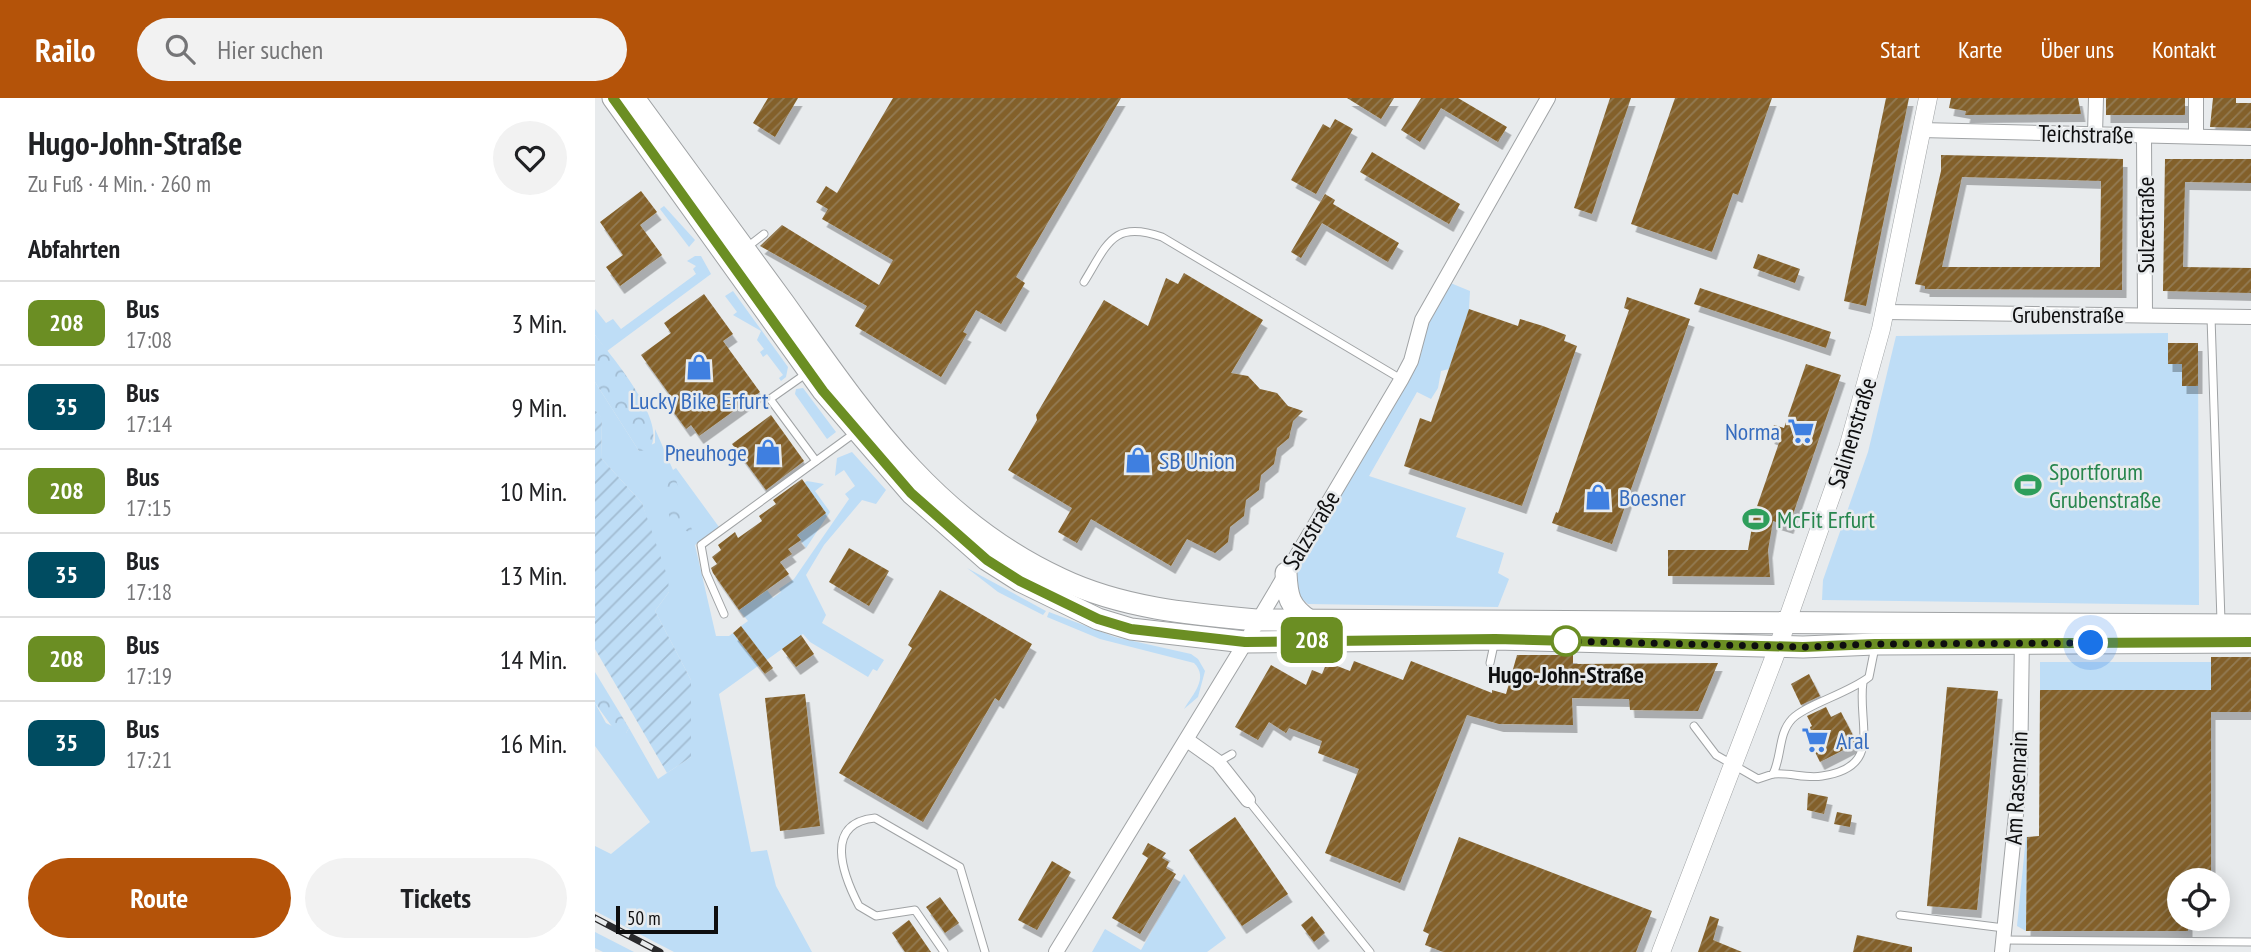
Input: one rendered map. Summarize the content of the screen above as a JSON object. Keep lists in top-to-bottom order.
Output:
{
  "streets": {
    "street": [
      "Teichstraße",
      "Sulzestraße",
      "Grubenstraße",
      "Salinenstraße",
      "Salzstraße",
      "Am Rasenrain"
    ]
  },
  "crossings": [
    ["Teichstraße", "Sulzestraße"],
    ["Teichstraße", "Salinenstraße"],
    ["Sulzestraße", "Grubenstraße"],
    ["Grubenstraße", "Salinenstraße"]
  ],
  "places": {
    "shop": [
      "Lucky Bike Erfurt",
      "Pneuhoge",
      "SB Union",
      "Boesner"
    ],
    "supermarket": ["Norma", "Aral"],
    "sports": ["Sportforum Grubenstraße", "McFit Erfurt"],
    "other": ["Hugo-John-Straße"]
  },
  "lines": ["bus line 208"],
  "scale_bar": "50 m",
  "page": {
    "header": "Railo",
    "search": "Hier suchen",
    "nav": [
      "Start",
      "Karte",
      "Über uns",
      "Kontakt"
    ],
    "heading": [
      ["Hugo-John-Straße", "Zu Fuß · 4 Min. · 260 m"],
      "Abfahrten"
    ],
    "on_map": "208",
    "list": [
      {
        "mark": "208",
        "name": "Bus",
        "note": "17:08",
        "value": "3 Min."
      },
      {
        "mark": "35",
        "name": "Bus",
        "note": "17:14",
        "value": "9 Min."
      },
      {
        "mark": "208",
        "name": "Bus",
        "note": "17:15",
        "value": "10 Min."
      },
      {
        "mark": "35",
        "name": "Bus",
        "note": "17:18",
        "value": "13 Min."
      },
      {
        "mark": "208",
        "name": "Bus",
        "note": "17:19",
        "value": "14 Min."
      },
      {
        "mark": "35",
        "name": "Bus",
        "note": "17:21",
        "value": "16 Min."
      }
    ],
    "buttons": ["Route", "Tickets"],
    "scale": "50 m"
  }
}
